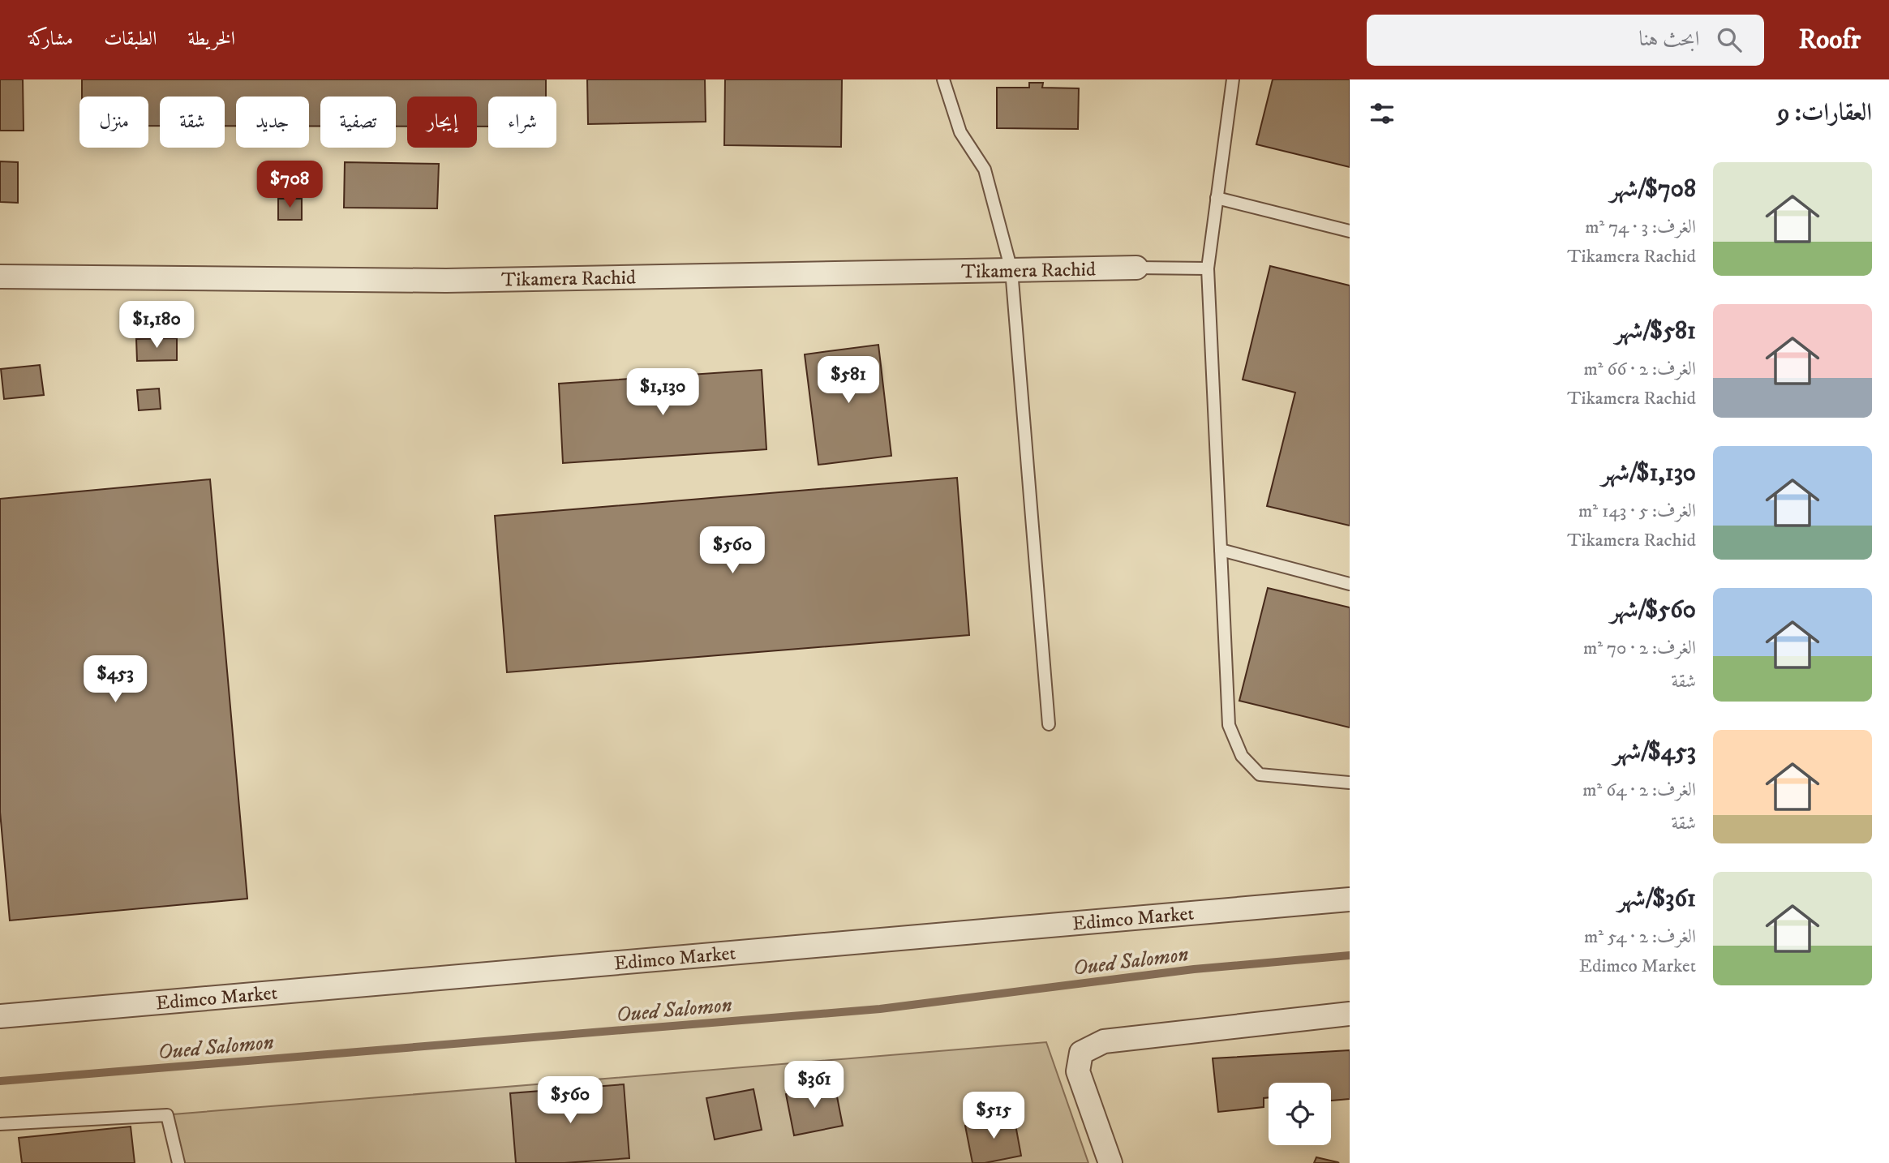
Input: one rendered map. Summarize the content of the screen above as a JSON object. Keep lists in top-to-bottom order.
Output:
{
  "streets": {
    "street": ["Tikamera Rachid", "Edimco Market"]
  },
  "water": ["Oued Salomon"],
  "page": {
    "header": "Roofr",
    "search": "ابحث هنا",
    "nav": ["الخريطة", "الطبقات", "مشاركة"],
    "heading": "العقارات: 9",
    "chip": [
      "شراء",
      "إيجار",
      "تصفية",
      "جديد",
      "شقة",
      "منزل"
    ],
    "list": [
      {
        "name": "$708/شهر",
        "note": "الغرف: 3 · 74 m² · Tikamera Rachid"
      },
      {
        "name": "$581/شهر",
        "note": "الغرف: 2 · 66 m² · Tikamera Rachid"
      },
      {
        "name": "$1,130/شهر",
        "note": "الغرف: 5 · 143 m² · Tikamera Rachid"
      },
      {
        "name": "$560/شهر",
        "note": "الغرف: 2 · 70 m² · شقة"
      },
      {
        "name": "$453/شهر",
        "note": "الغرف: 2 · 64 m² · شقة"
      },
      {
        "name": "$361/شهر",
        "note": "الغرف: 2 · 54 m² · Edimco Market"
      }
    ],
    "price": [
      "$708",
      "$1,180",
      "$581",
      "$1,130",
      "$560",
      "$453",
      "$361",
      "$560",
      "$515"
    ]
  }
}
